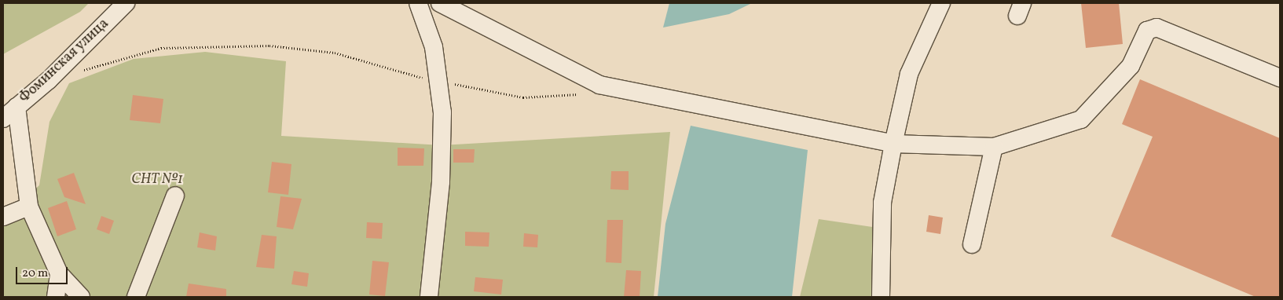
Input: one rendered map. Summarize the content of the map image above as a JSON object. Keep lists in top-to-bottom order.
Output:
{
  "streets": {
    "street": ["Фоминская улица"]
  },
  "parks": ["СНТ №1"],
  "scale_bar": "20 m"
}
